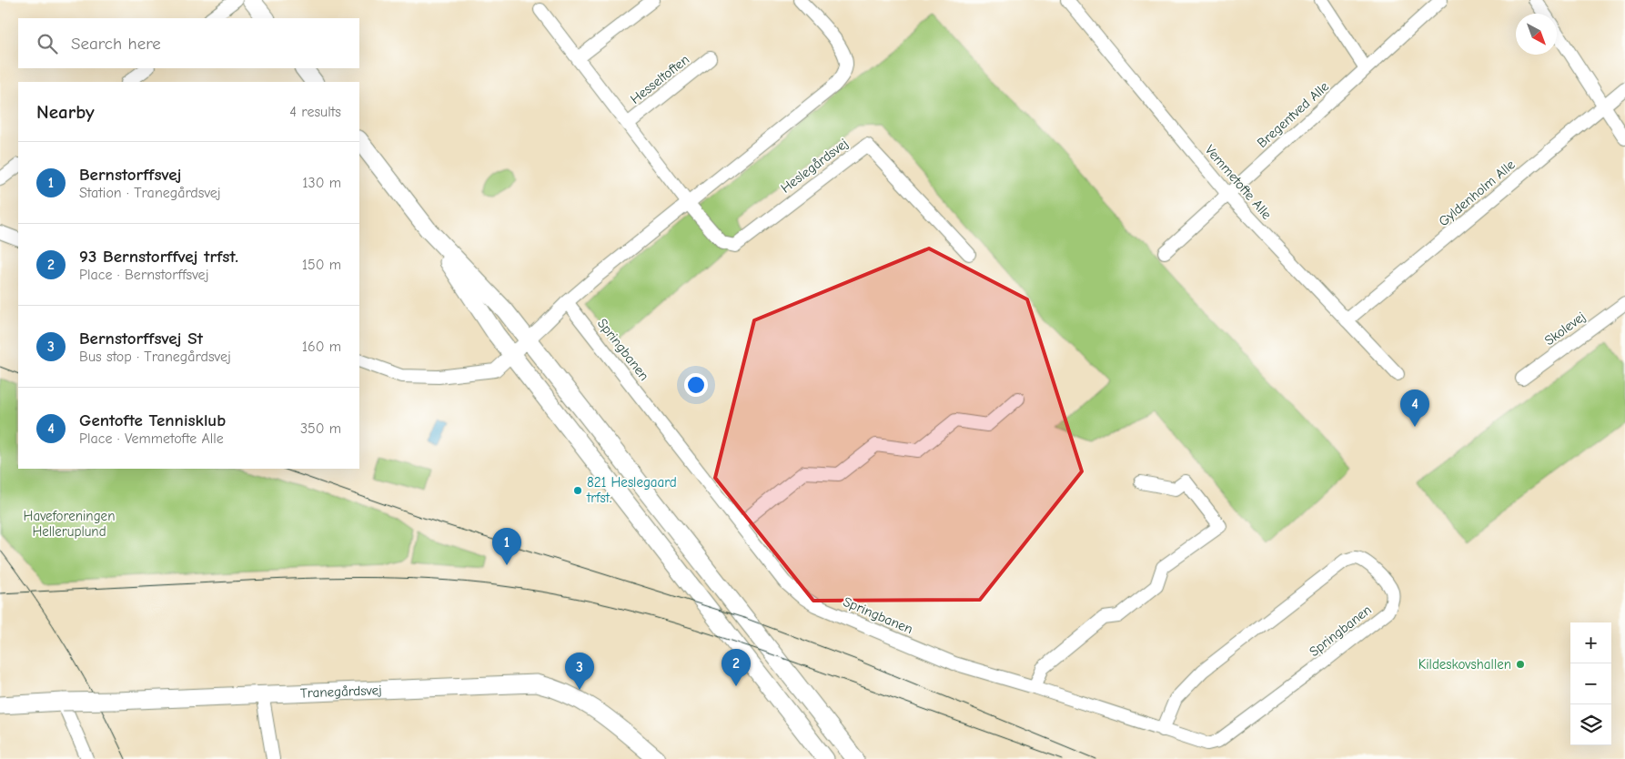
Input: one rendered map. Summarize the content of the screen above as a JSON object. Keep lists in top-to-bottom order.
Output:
{
  "streets": {
    "street": [
      "Hesseltoften",
      "Bregentved Alle",
      "Heslegårdsvej",
      "Vemmetofte Alle",
      "Gyldenholm Alle",
      "Skolevej",
      "Springbanen",
      "Tranegårdsvej"
    ]
  },
  "crossings": [
    ["Hesseltoften", "Heslegårdsvej"],
    ["Bregentved Alle", "Vemmetofte Alle"],
    ["Vemmetofte Alle", "Gyldenholm Alle"]
  ],
  "parks": ["Haveforeningen Helleruplund"],
  "places": ["821 Heslegaard trfst.", "Kildeskovshallen"],
  "north": "bottom right",
  "page": {
    "search": "Search here",
    "heading": ["Nearby", "4 results"],
    "list": [
      {
        "mark": "1",
        "name": "Bernstorffsvej",
        "note": "Station · Tranegårdsvej",
        "value": "130 m"
      },
      {
        "mark": "2",
        "name": "93 Bernstorffvej trfst.",
        "note": "Place · Bernstorffsvej",
        "value": "150 m"
      },
      {
        "mark": "3",
        "name": "Bernstorffsvej St",
        "note": "Bus stop · Tranegårdsvej",
        "value": "160 m"
      },
      {
        "mark": "4",
        "name": "Gentofte Tennisklub",
        "note": "Place · Vemmetofte Alle",
        "value": "350 m"
      }
    ],
    "pins": [
      "4",
      "1",
      "2",
      "3"
    ],
    "map_buttons": ["+", "−"]
  }
}
